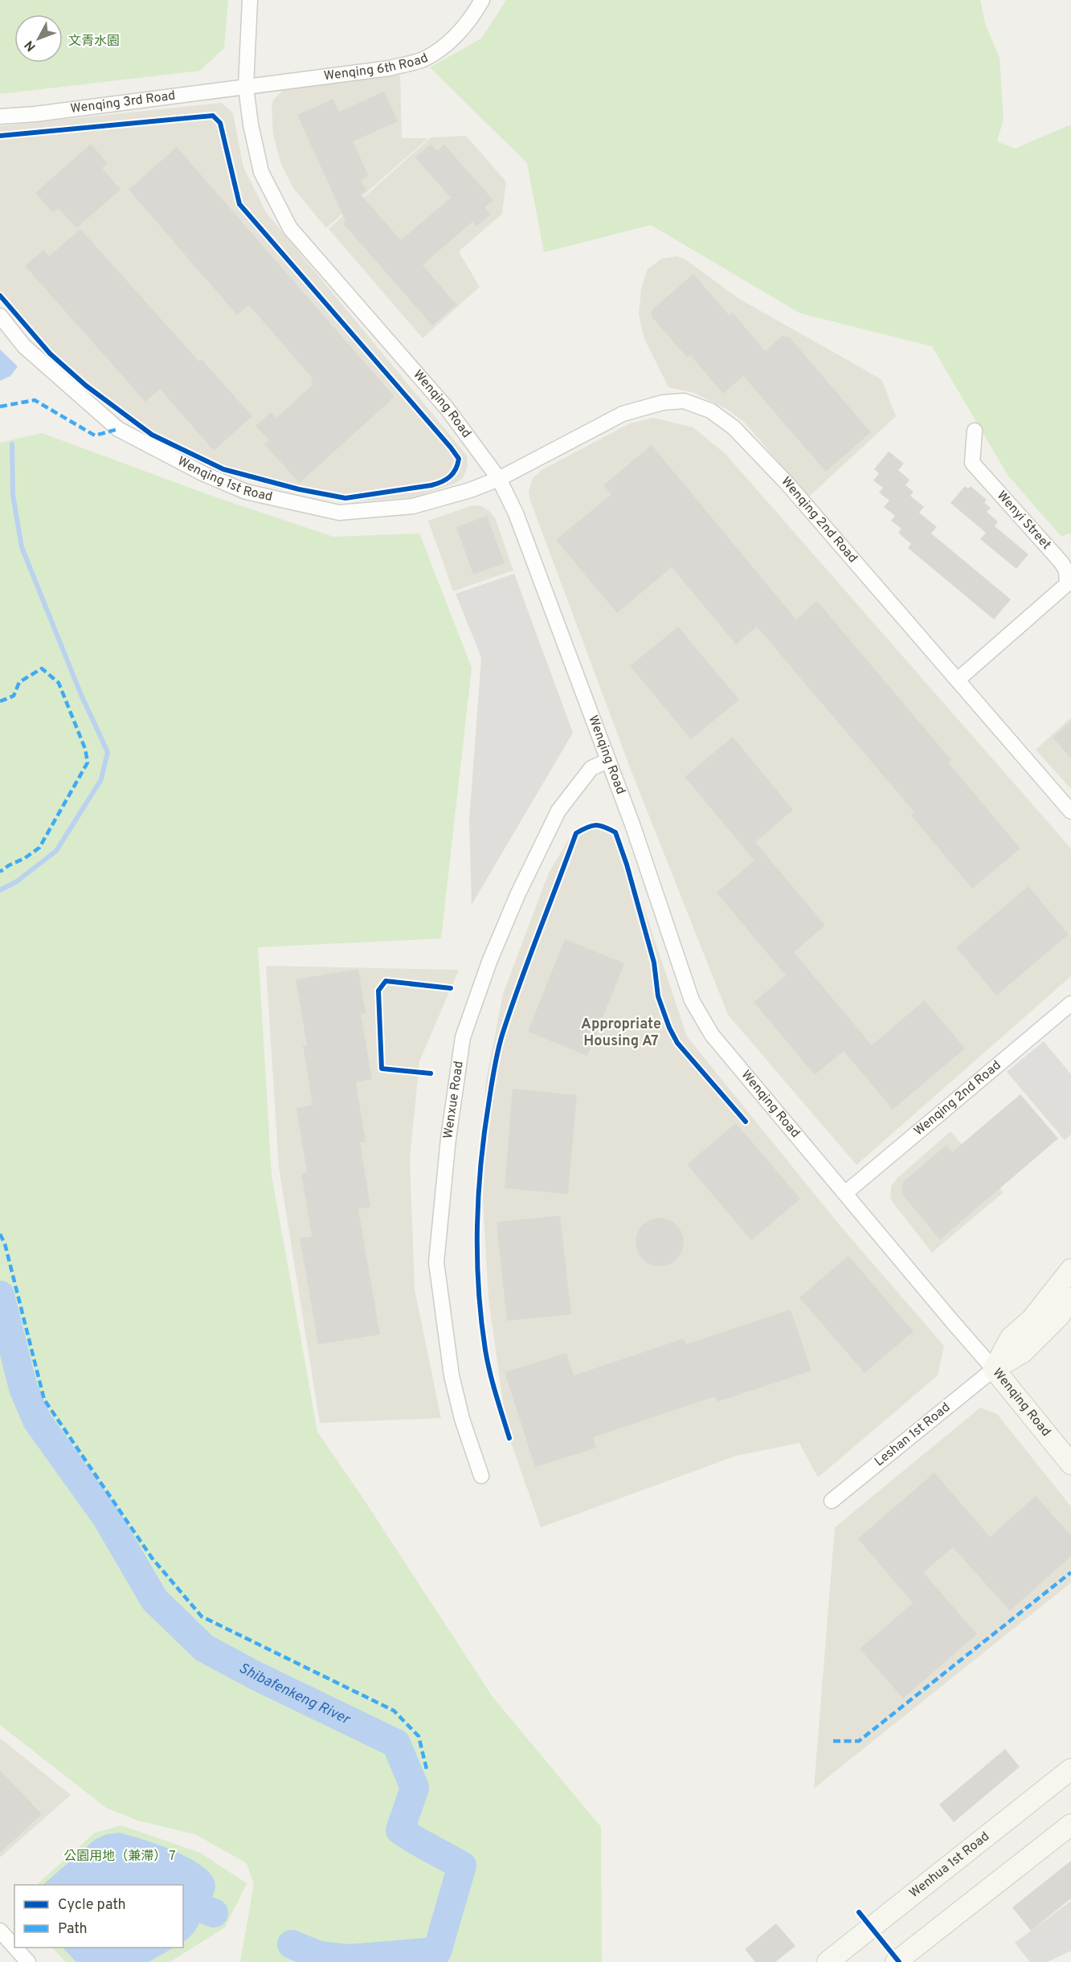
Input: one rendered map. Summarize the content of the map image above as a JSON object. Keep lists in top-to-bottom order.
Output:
{
  "streets": {
    "street": [
      "Wenqing 6th Road",
      "Wenqing 3rd Road",
      "Wenqing Road",
      "Wenqing 1st Road",
      "Wenqing 2nd Road",
      "Wenyi Street",
      "Wenxue Road",
      "Leshan 1st Road",
      "Wenhua 1st Road"
    ]
  },
  "crossings": [
    ["Wenqing 6th Road", "Wenqing 3rd Road"],
    ["Wenqing 6th Road", "Wenqing Road"],
    ["Wenqing 3rd Road", "Wenqing Road"],
    ["Wenqing Road", "Wenqing 1st Road"],
    ["Wenqing Road", "Wenqing 2nd Road"],
    ["Wenqing Road", "Wenxue Road"],
    ["Wenqing Road", "Leshan 1st Road"],
    ["Wenqing 1st Road", "Wenqing 2nd Road"],
    ["Wenqing 2nd Road", "Wenyi Street"]
  ],
  "districts": ["Appropriate Housing A7"],
  "water": ["Shibafenkeng River"],
  "parks": ["文青水園", "公園用地（兼滯） 7"],
  "legend": ["Cycle path", "Path"],
  "north": "bottom left"
}
